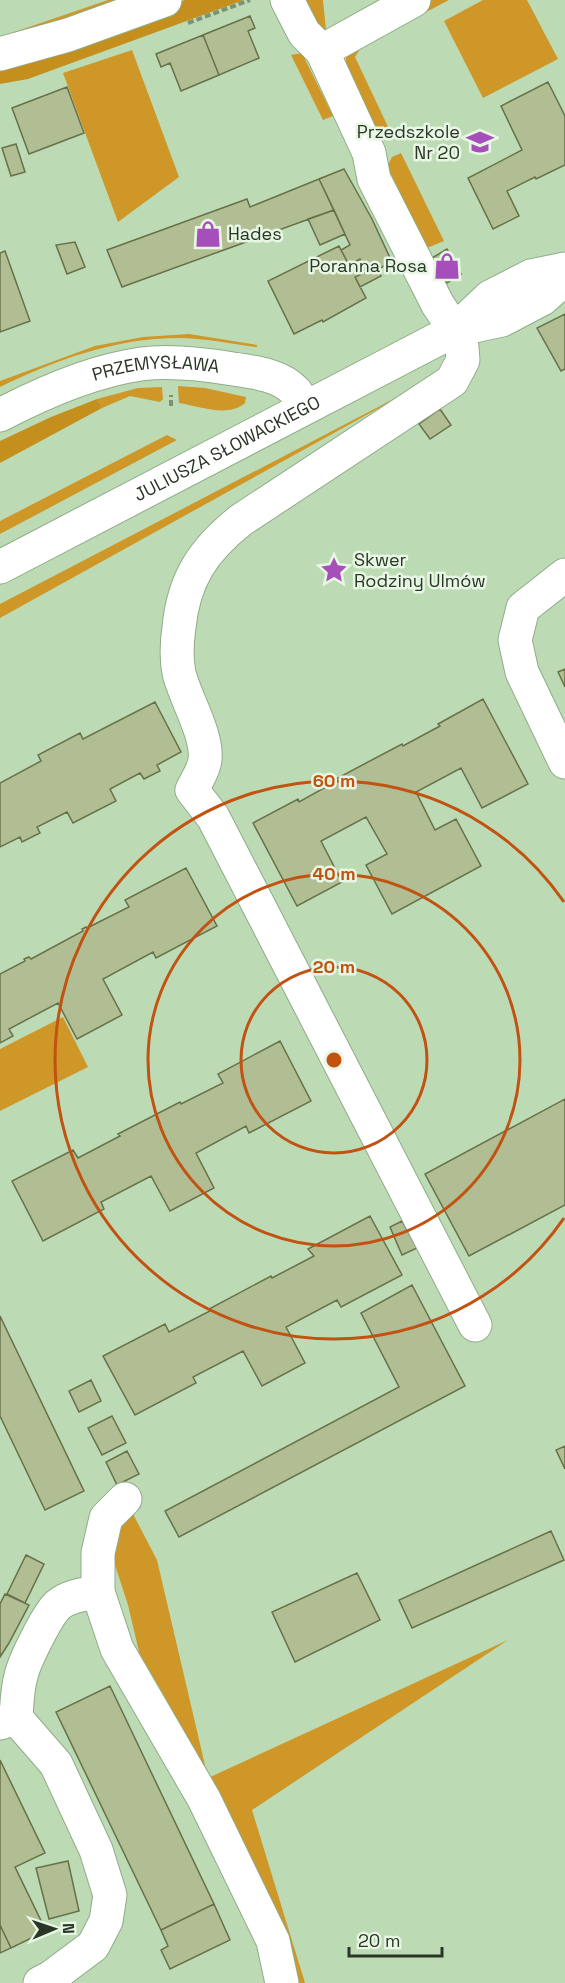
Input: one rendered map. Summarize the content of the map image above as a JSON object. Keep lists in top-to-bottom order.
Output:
{
  "streets": {
    "street": ["PRZEMYSŁAWA", "JULIUSZA SŁOWACKIEGO"]
  },
  "crossings": [
    ["PRZEMYSŁAWA", "JULIUSZA SŁOWACKIEGO"]
  ],
  "places": {
    "school or university": ["Przedszkole Nr 20"],
    "shop": ["Hades", "Poranna Rosa"],
    "place": ["Skwer Rodziny Ulmów"]
  },
  "scale_bar": "20 m",
  "north": "right",
  "rings": ["60 m", "40 m", "20 m"]
}
